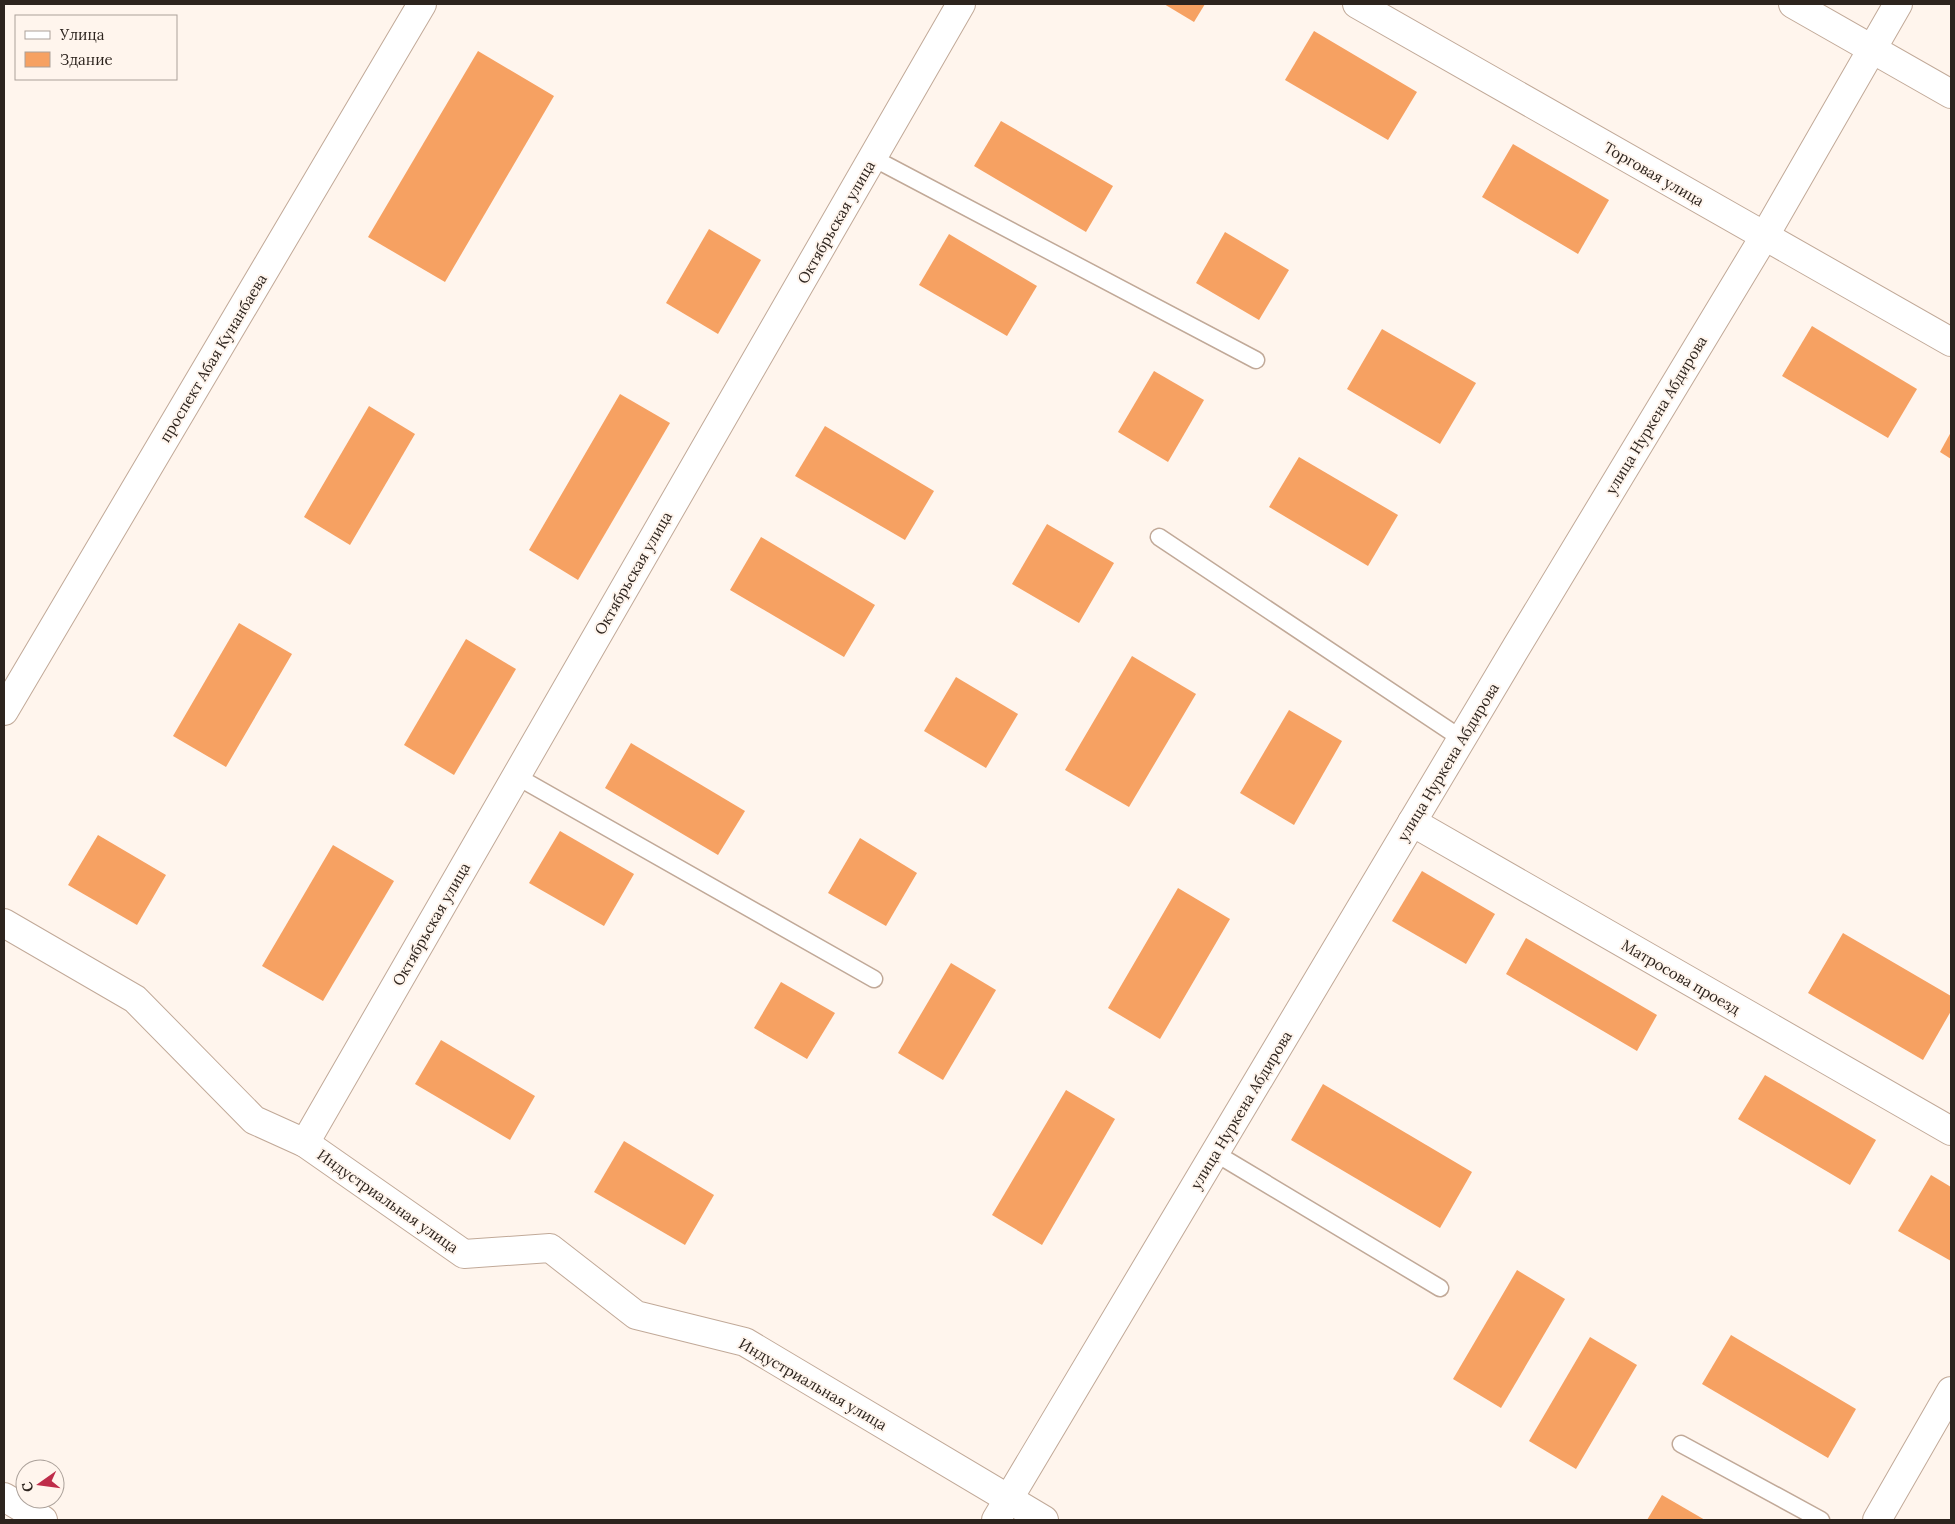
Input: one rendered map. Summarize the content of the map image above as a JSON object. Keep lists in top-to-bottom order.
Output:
{
  "streets": {
    "street": [
      "Торговая улица",
      "Октябрьская улица",
      "проспект Абая Кунанбаева",
      "улица Нуркена Абдирова",
      "Матросова проезд",
      "Индустриальная улица"
    ]
  },
  "crossings": [
    ["Торговая улица", "улица Нуркена Абдирова"],
    ["Октябрьская улица", "Индустриальная улица"],
    ["улица Нуркена Абдирова", "Матросова проезд"],
    ["улица Нуркена Абдирова", "Индустриальная улица"]
  ],
  "legend": ["Улица", "Здание"],
  "north": "left"
}
